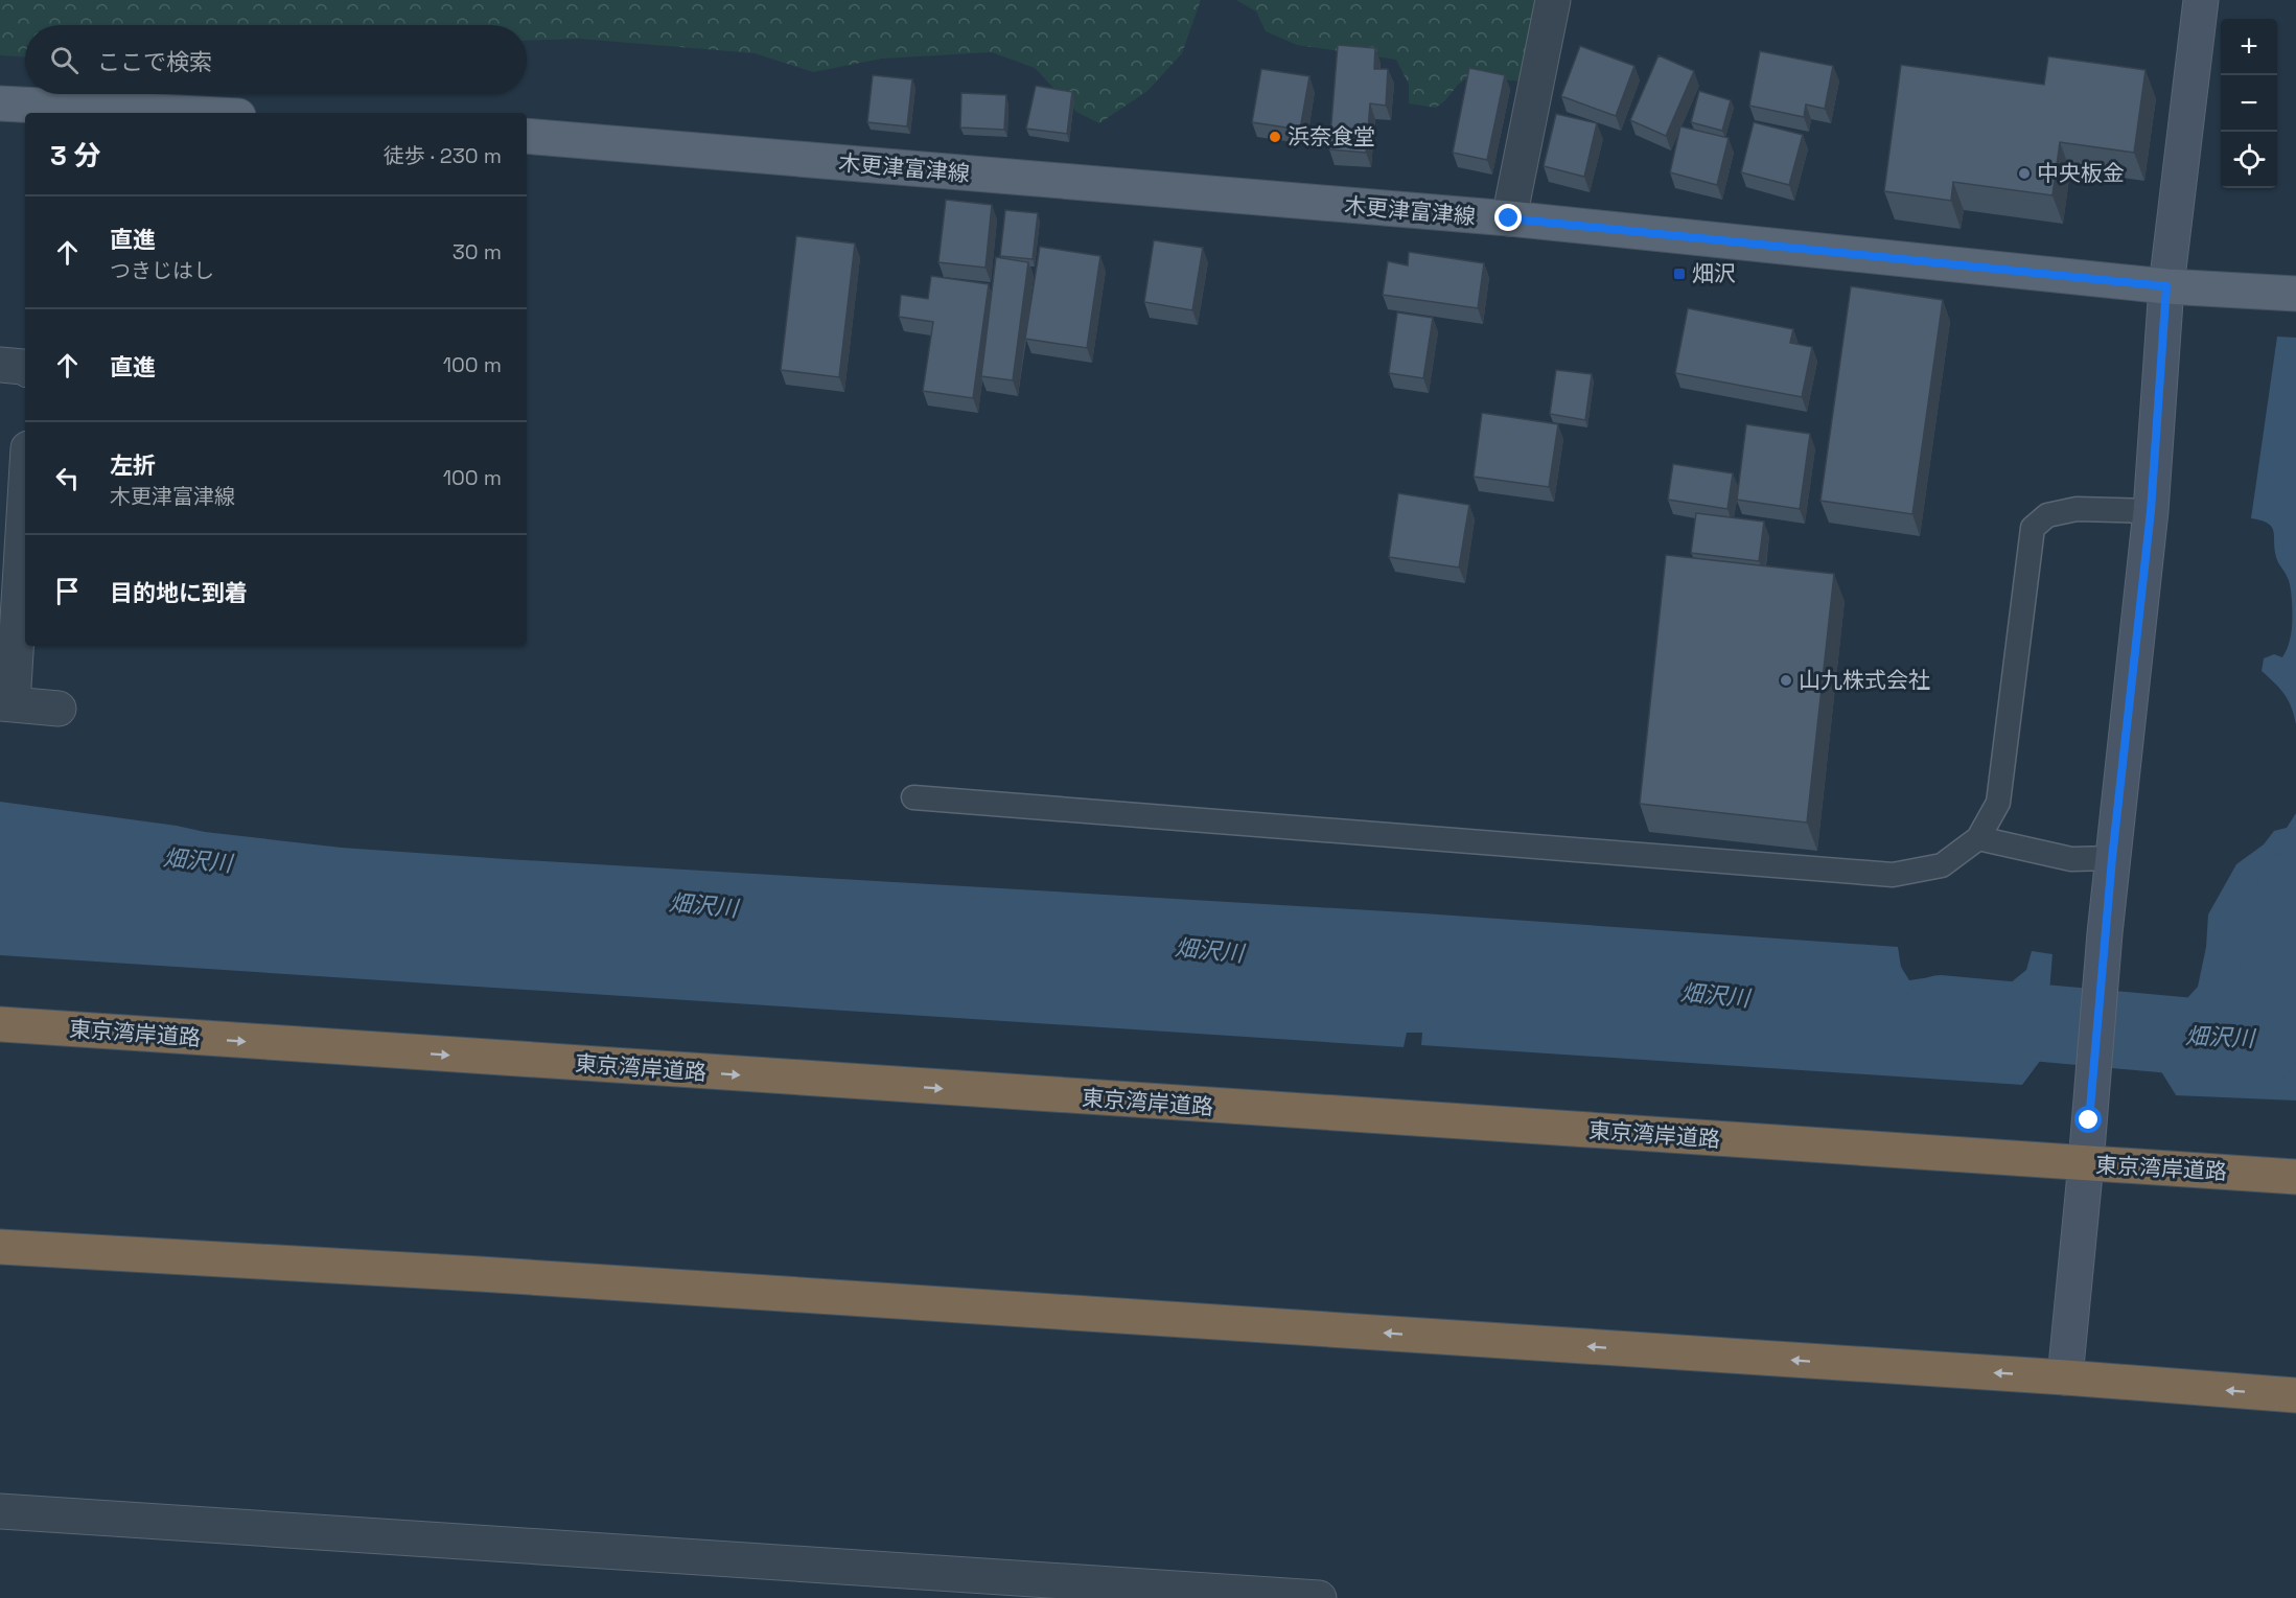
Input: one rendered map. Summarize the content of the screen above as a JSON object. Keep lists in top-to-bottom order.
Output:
{
  "streets": {
    "highway": ["東京湾岸道路"],
    "main road": ["木更津富津線"]
  },
  "water": ["畑沢川"],
  "places": {
    "other": ["浜奈食堂", "中央板金", "山九株式会社"],
    "transit": ["畑沢"]
  },
  "page": {
    "map_buttons": ["+", "−"],
    "search": "ここで検索",
    "heading": ["3 分", "徒歩 · 230 m"],
    "list": [
      ["直進", "つきじはし", "30 m"],
      ["直進", "100 m"],
      ["左折", "木更津富津線", "100 m"],
      "目的地に到着"
    ]
  }
}
